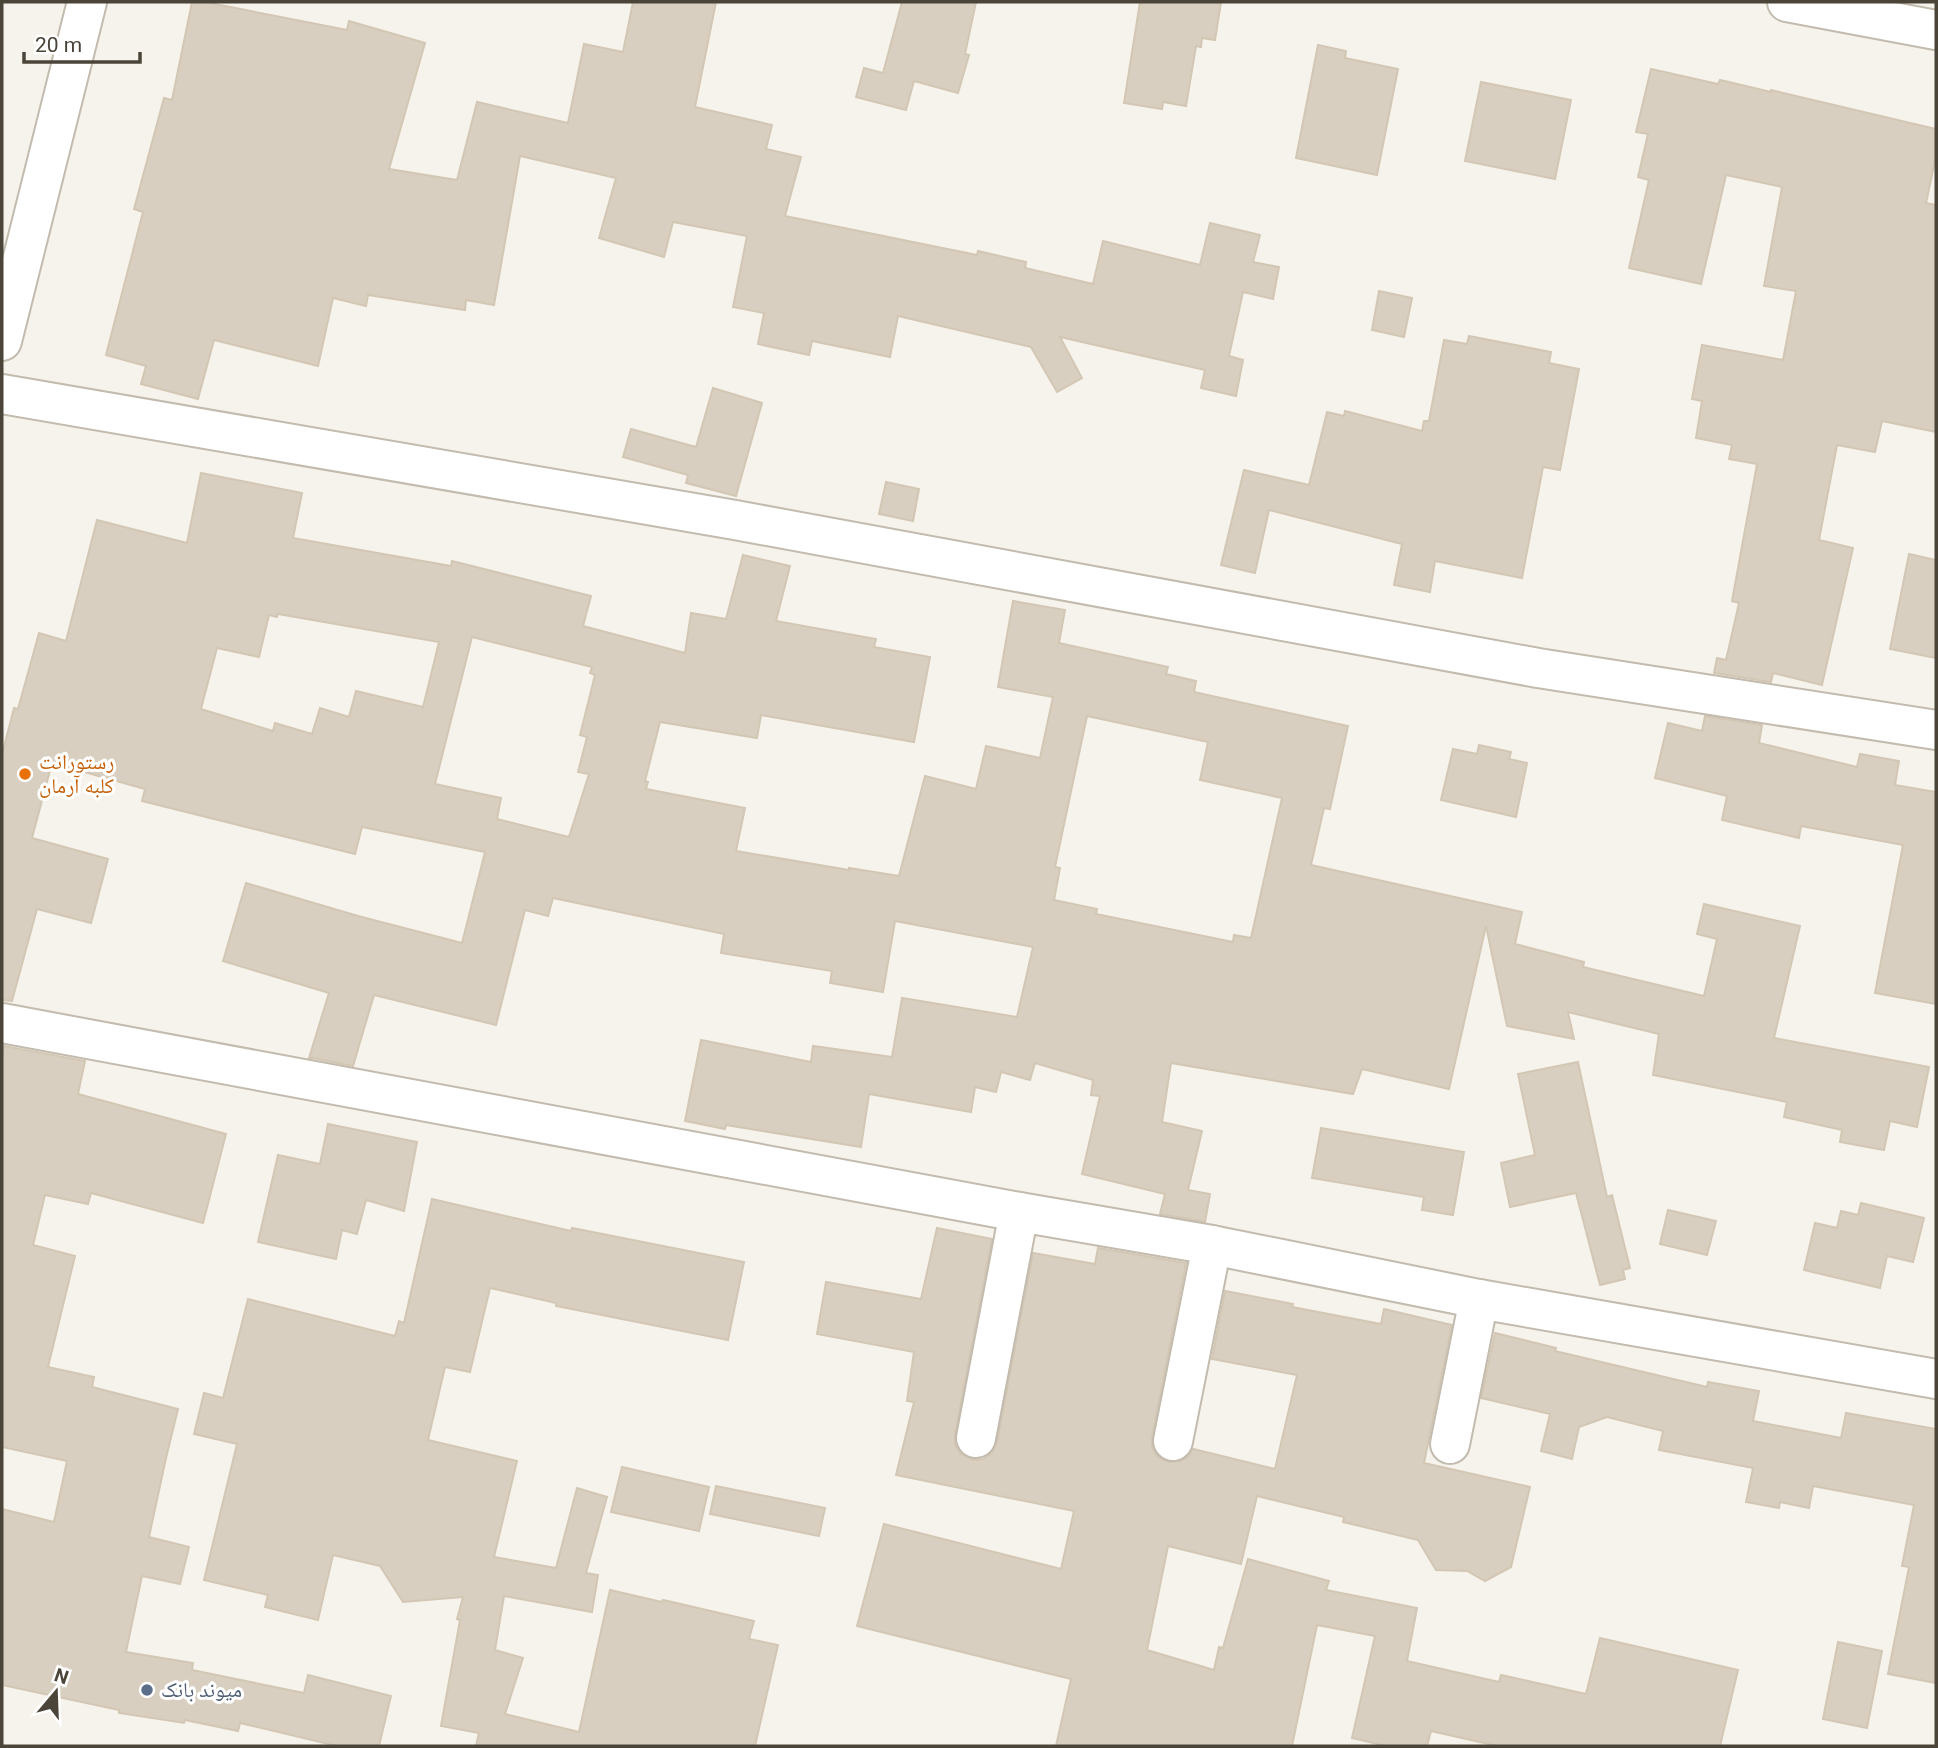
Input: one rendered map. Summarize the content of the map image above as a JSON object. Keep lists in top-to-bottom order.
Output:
{
  "places": ["رستورانت کلبه آرمان", "میوند بانک"],
  "scale_bar": "20 m",
  "north": "top"
}
